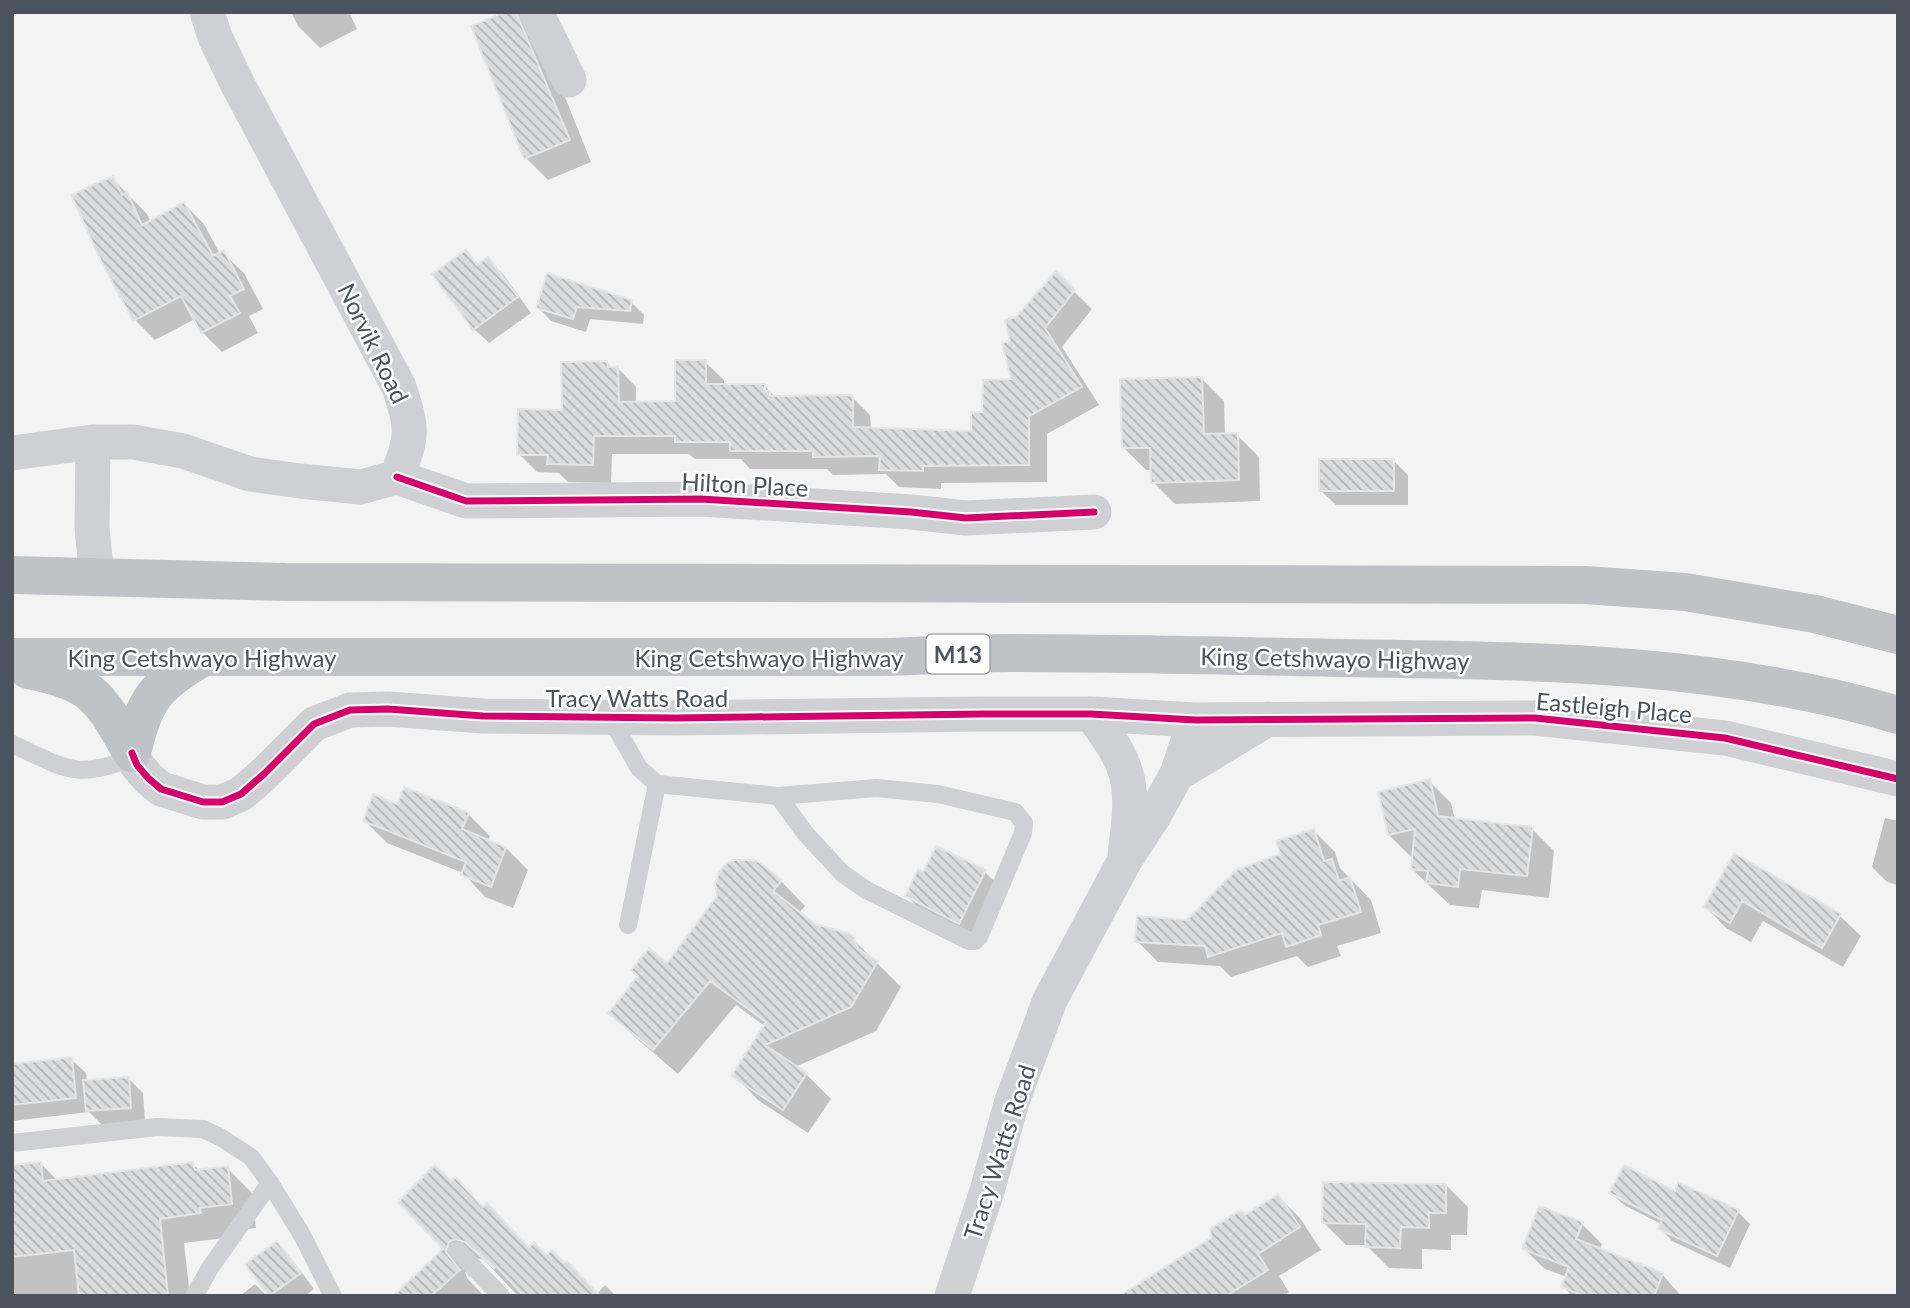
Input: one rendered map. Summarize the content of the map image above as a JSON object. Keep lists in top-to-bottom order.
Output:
{
  "streets": {
    "highway": ["M13", "King Cetshwayo Highway"],
    "street": [
      "Norvik Road",
      "Hilton Place",
      "Tracy Watts Road",
      "Eastleigh Place"
    ]
  },
  "crossings": [
    ["Norvik Road", "Hilton Place"],
    ["Tracy Watts Road", "Eastleigh Place"]
  ]
}
